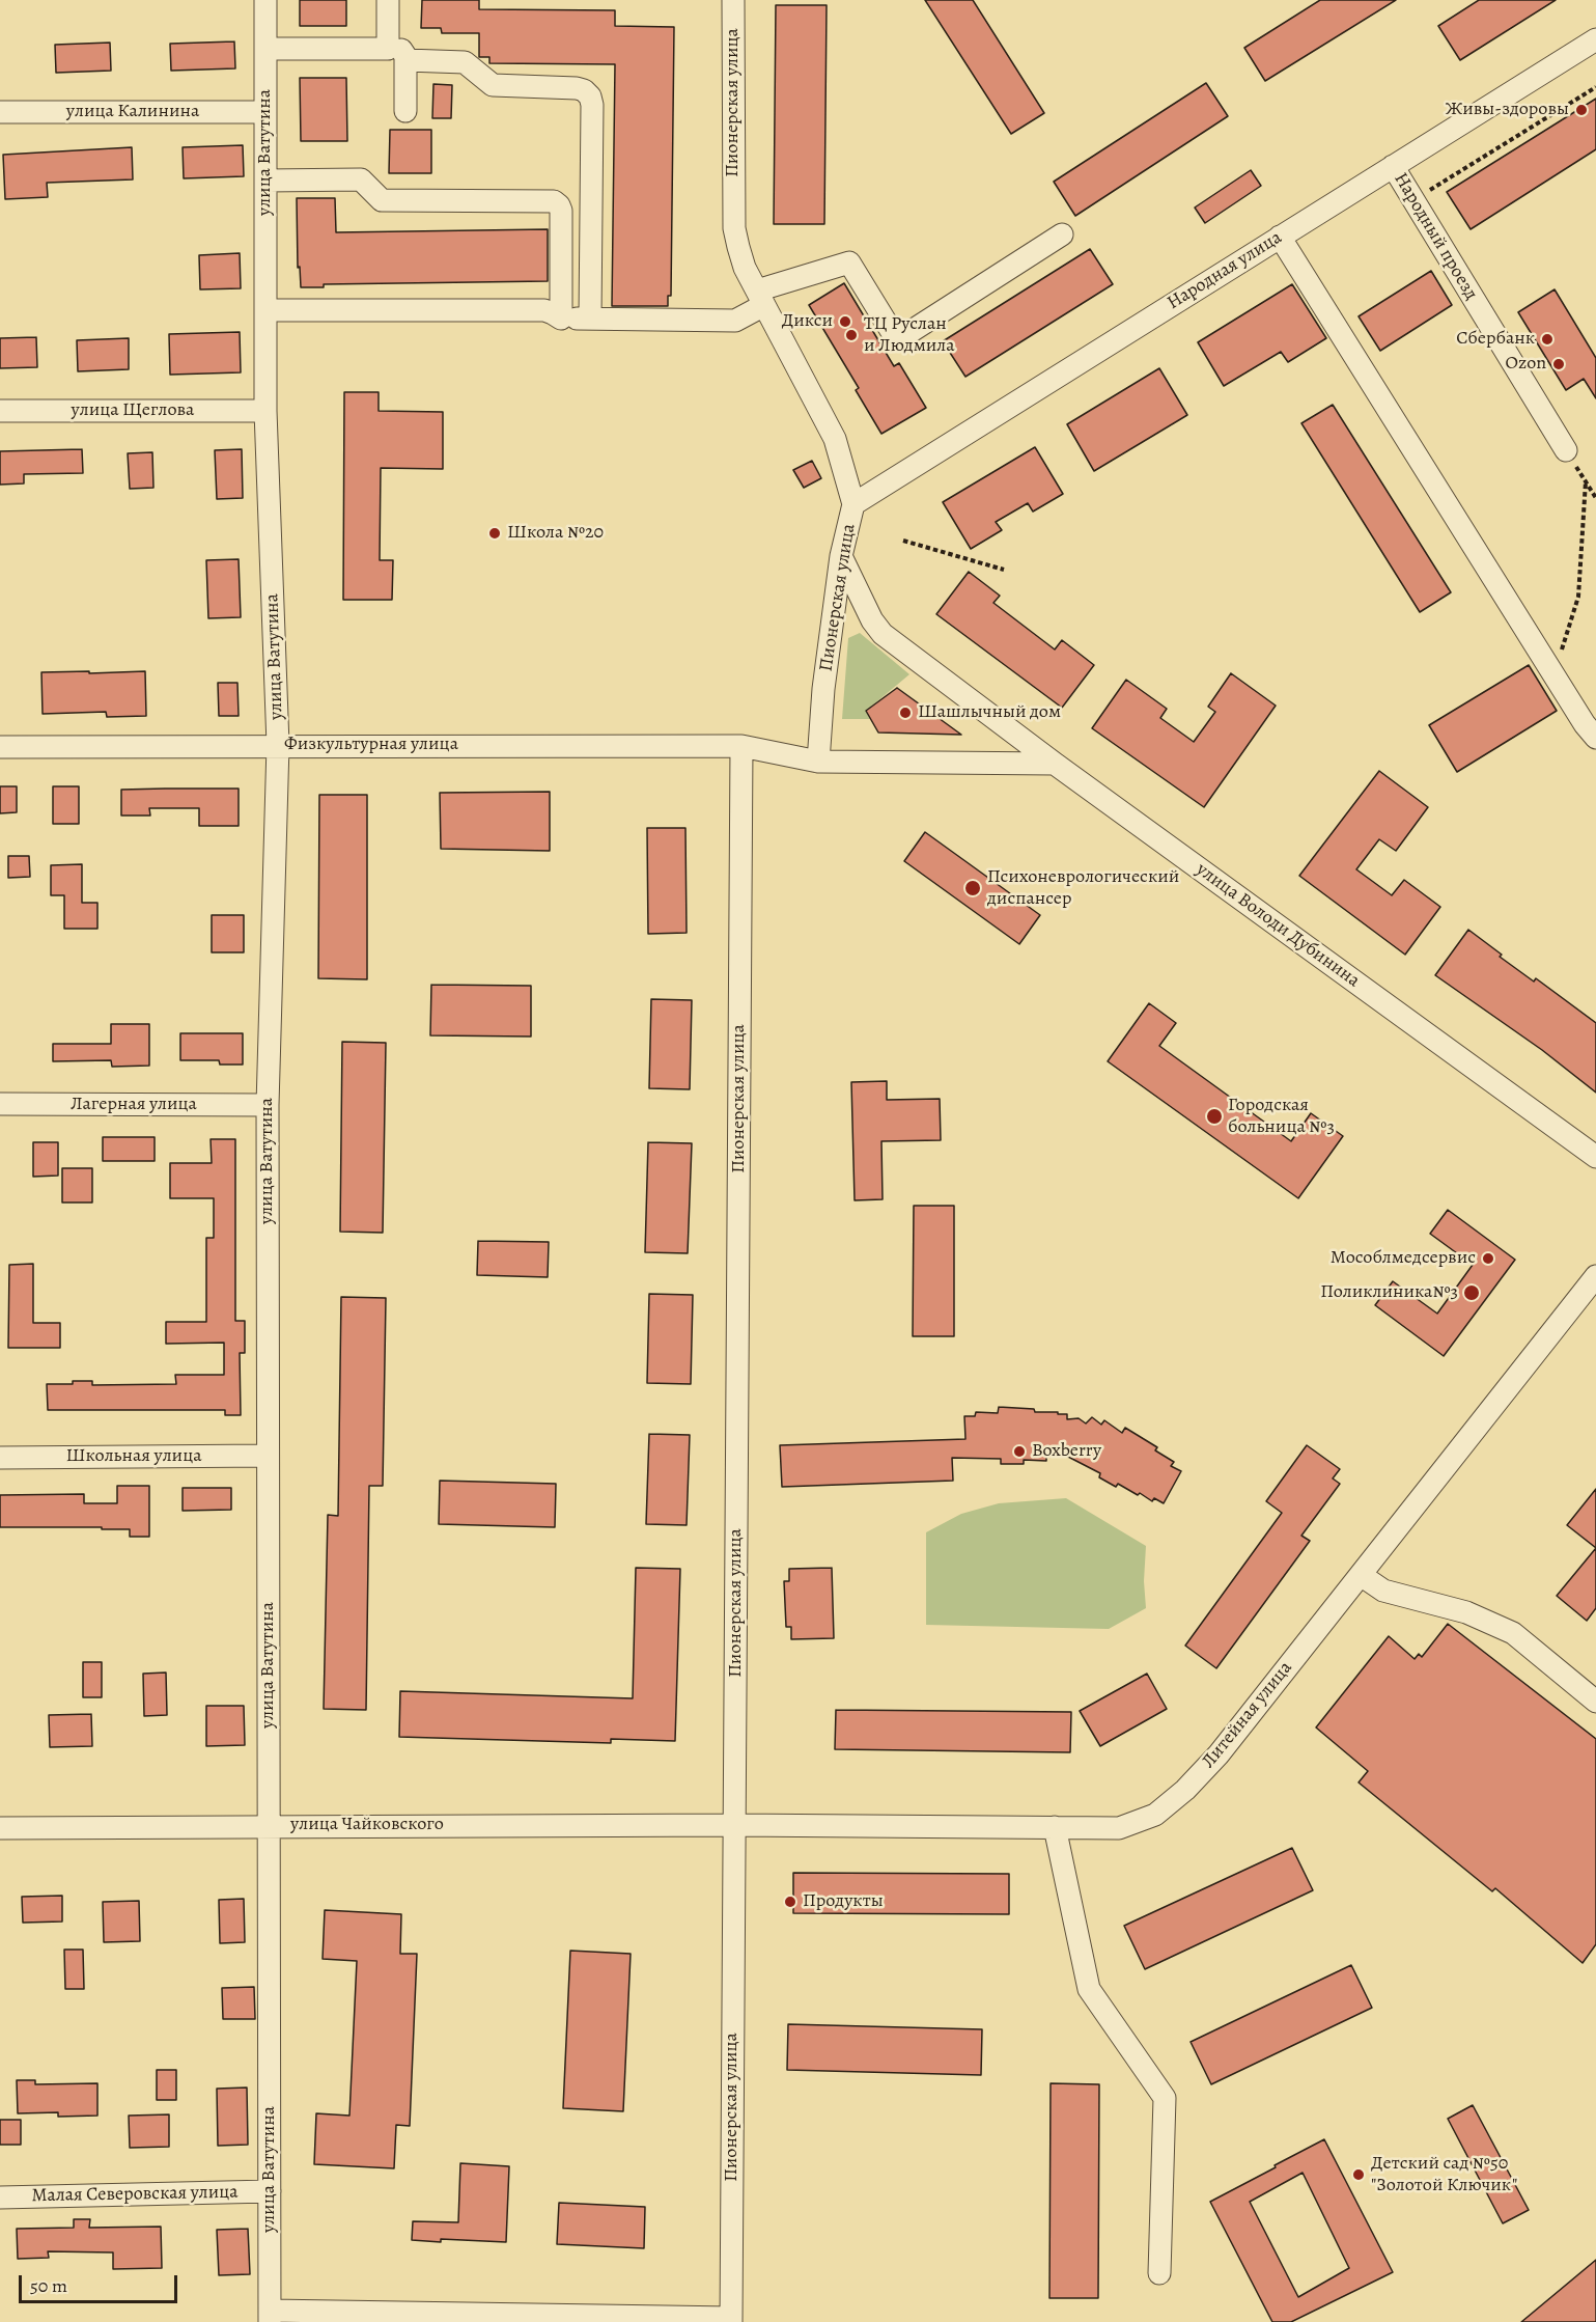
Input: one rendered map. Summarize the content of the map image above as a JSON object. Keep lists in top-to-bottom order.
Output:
{
  "streets": {
    "street": [
      "Пионерская улица",
      "улица Калинина",
      "улица Ватутина",
      "Народный проезд",
      "Народная улица",
      "улица Щеглова",
      "Физкультурная улица",
      "улица Володи Дубинина",
      "Лагерная улица",
      "Школьная улица",
      "Литейная улица",
      "улица Чайковского",
      "Малая Северовская улица"
    ]
  },
  "crossings": [
    ["Пионерская улица", "Народная улица"],
    ["Пионерская улица", "Физкультурная улица"],
    ["Пионерская улица", "улица Володи Дубинина"],
    ["Пионерская улица", "Литейная улица"],
    ["Пионерская улица", "улица Чайковского"],
    ["улица Калинина", "улица Ватутина"],
    ["улица Ватутина", "улица Щеглова"],
    ["улица Ватутина", "Физкультурная улица"],
    ["улица Ватутина", "Лагерная улица"],
    ["улица Ватутина", "Школьная улица"],
    ["улица Ватутина", "улица Чайковского"],
    ["улица Ватутина", "Малая Северовская улица"],
    ["Народный проезд", "Народная улица"],
    ["Литейная улица", "улица Чайковского"]
  ],
  "places": [
    "Живы-здоровы",
    "Дикси",
    "ТЦ Руслан и Людмила",
    "Сбербанк",
    "Ozon",
    "Школа №20",
    "Шашлычный дом",
    "Психоневрологический диспансер",
    "Городская больница №3",
    "Мособлмедсервис",
    "Поликлиника№3",
    "Boxberry",
    "Продукты",
    "Детский сад №50 \"Золотой Ключик\""
  ],
  "scale_bar": "50 m"
}
